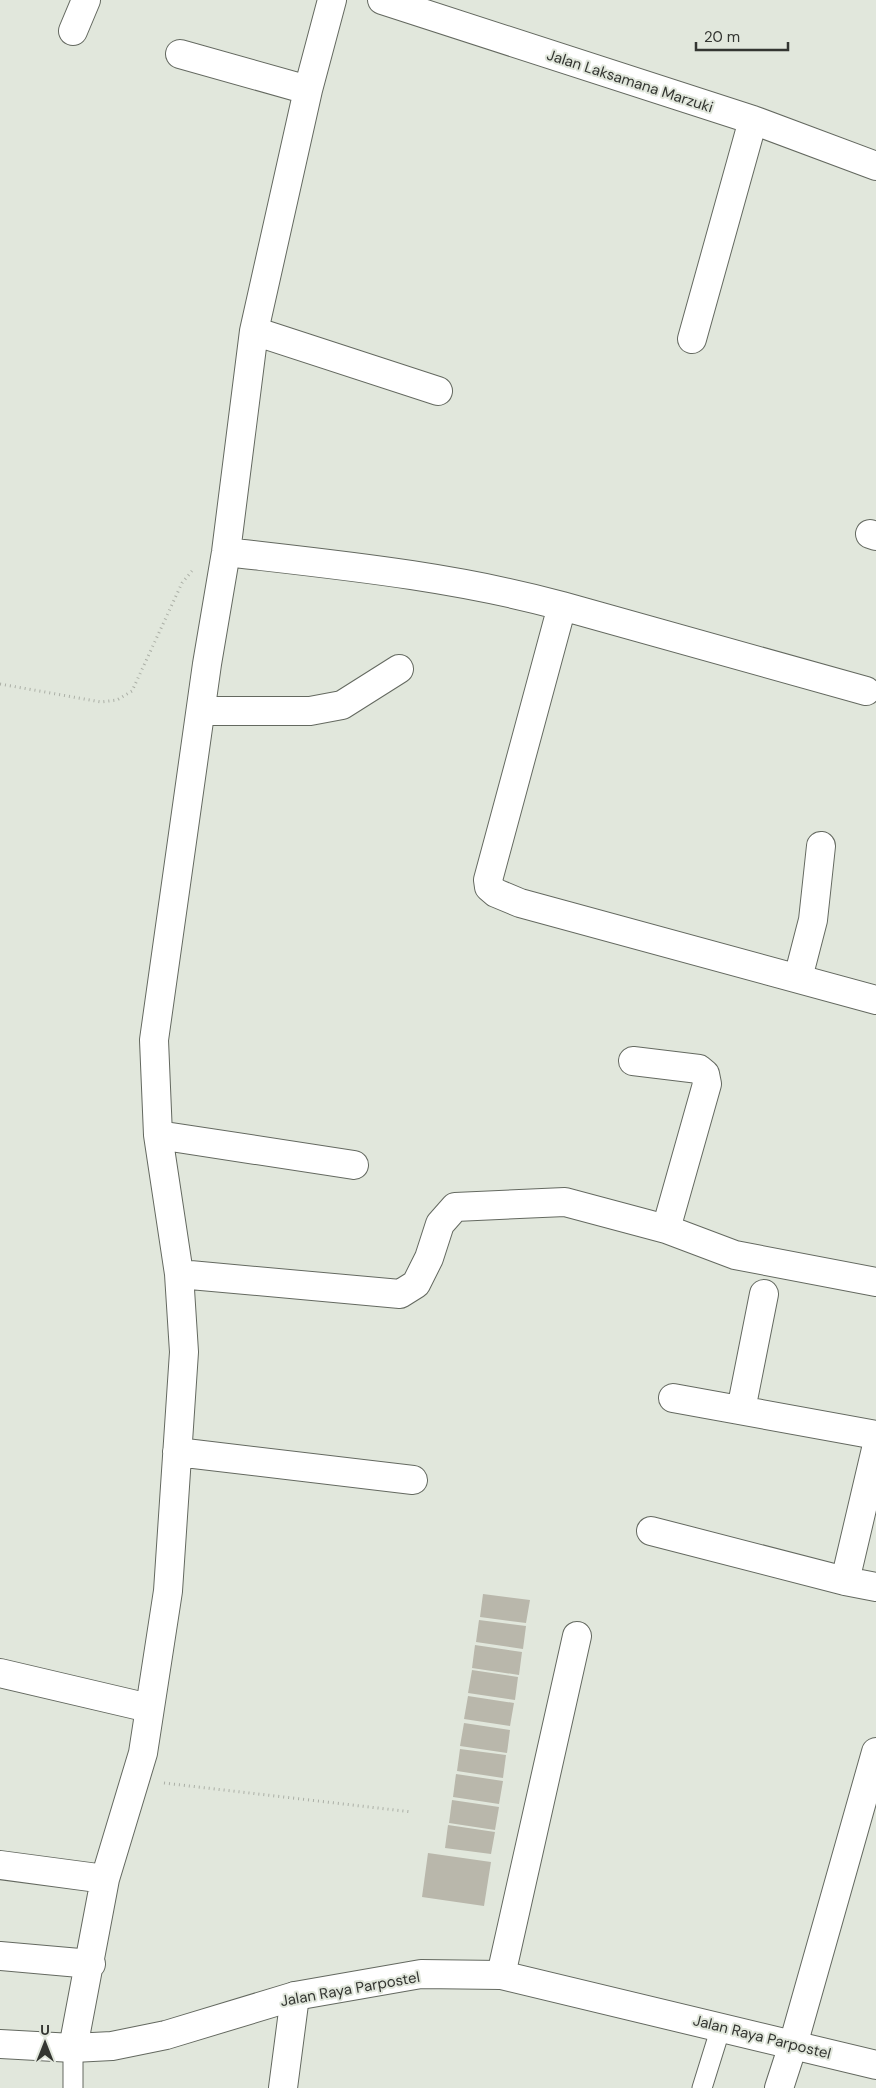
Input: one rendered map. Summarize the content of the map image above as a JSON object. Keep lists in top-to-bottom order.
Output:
{
  "streets": {
    "street": ["Jalan Laksamana Marzuki", "Jalan Raya Parpostel"]
  },
  "scale_bar": "20 m",
  "north": "top"
}
